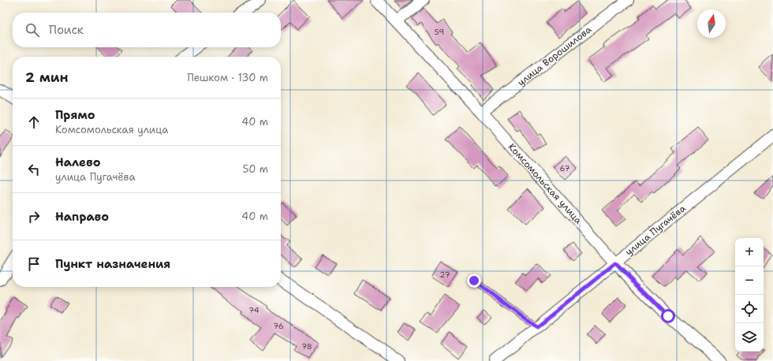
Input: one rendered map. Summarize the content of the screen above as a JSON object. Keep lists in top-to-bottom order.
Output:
{
  "streets": {
    "street": ["улица Ворошилова", "Комсомольская улица", "улица Пугачёва"]
  },
  "crossings": [
    ["улица Ворошилова", "Комсомольская улица"],
    ["Комсомольская улица", "улица Пугачёва"]
  ],
  "house_numbers": [
    "59",
    "67",
    "27",
    "74",
    "76",
    "78"
  ],
  "north": "top",
  "page": {
    "search": "Поиск",
    "heading": ["2 мин", "Пешком · 130 m"],
    "list": [
      ["Прямо", "Комсомольская улица", "40 m"],
      ["Налево", "улица Пугачёва", "50 m"],
      ["Направо", "40 m"],
      "Пункт назначения"
    ],
    "map_buttons": ["+", "−"]
  }
}
